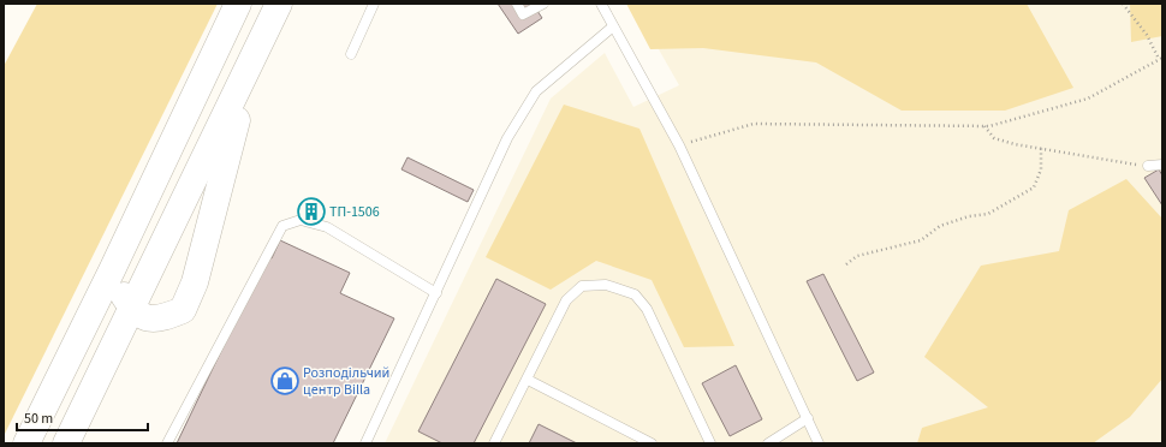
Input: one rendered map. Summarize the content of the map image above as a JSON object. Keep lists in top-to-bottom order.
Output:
{
  "places": {
    "building": ["ТП-1506"],
    "shop": ["Розподільчий центр Billa"]
  },
  "scale_bar": "50 m"
}
